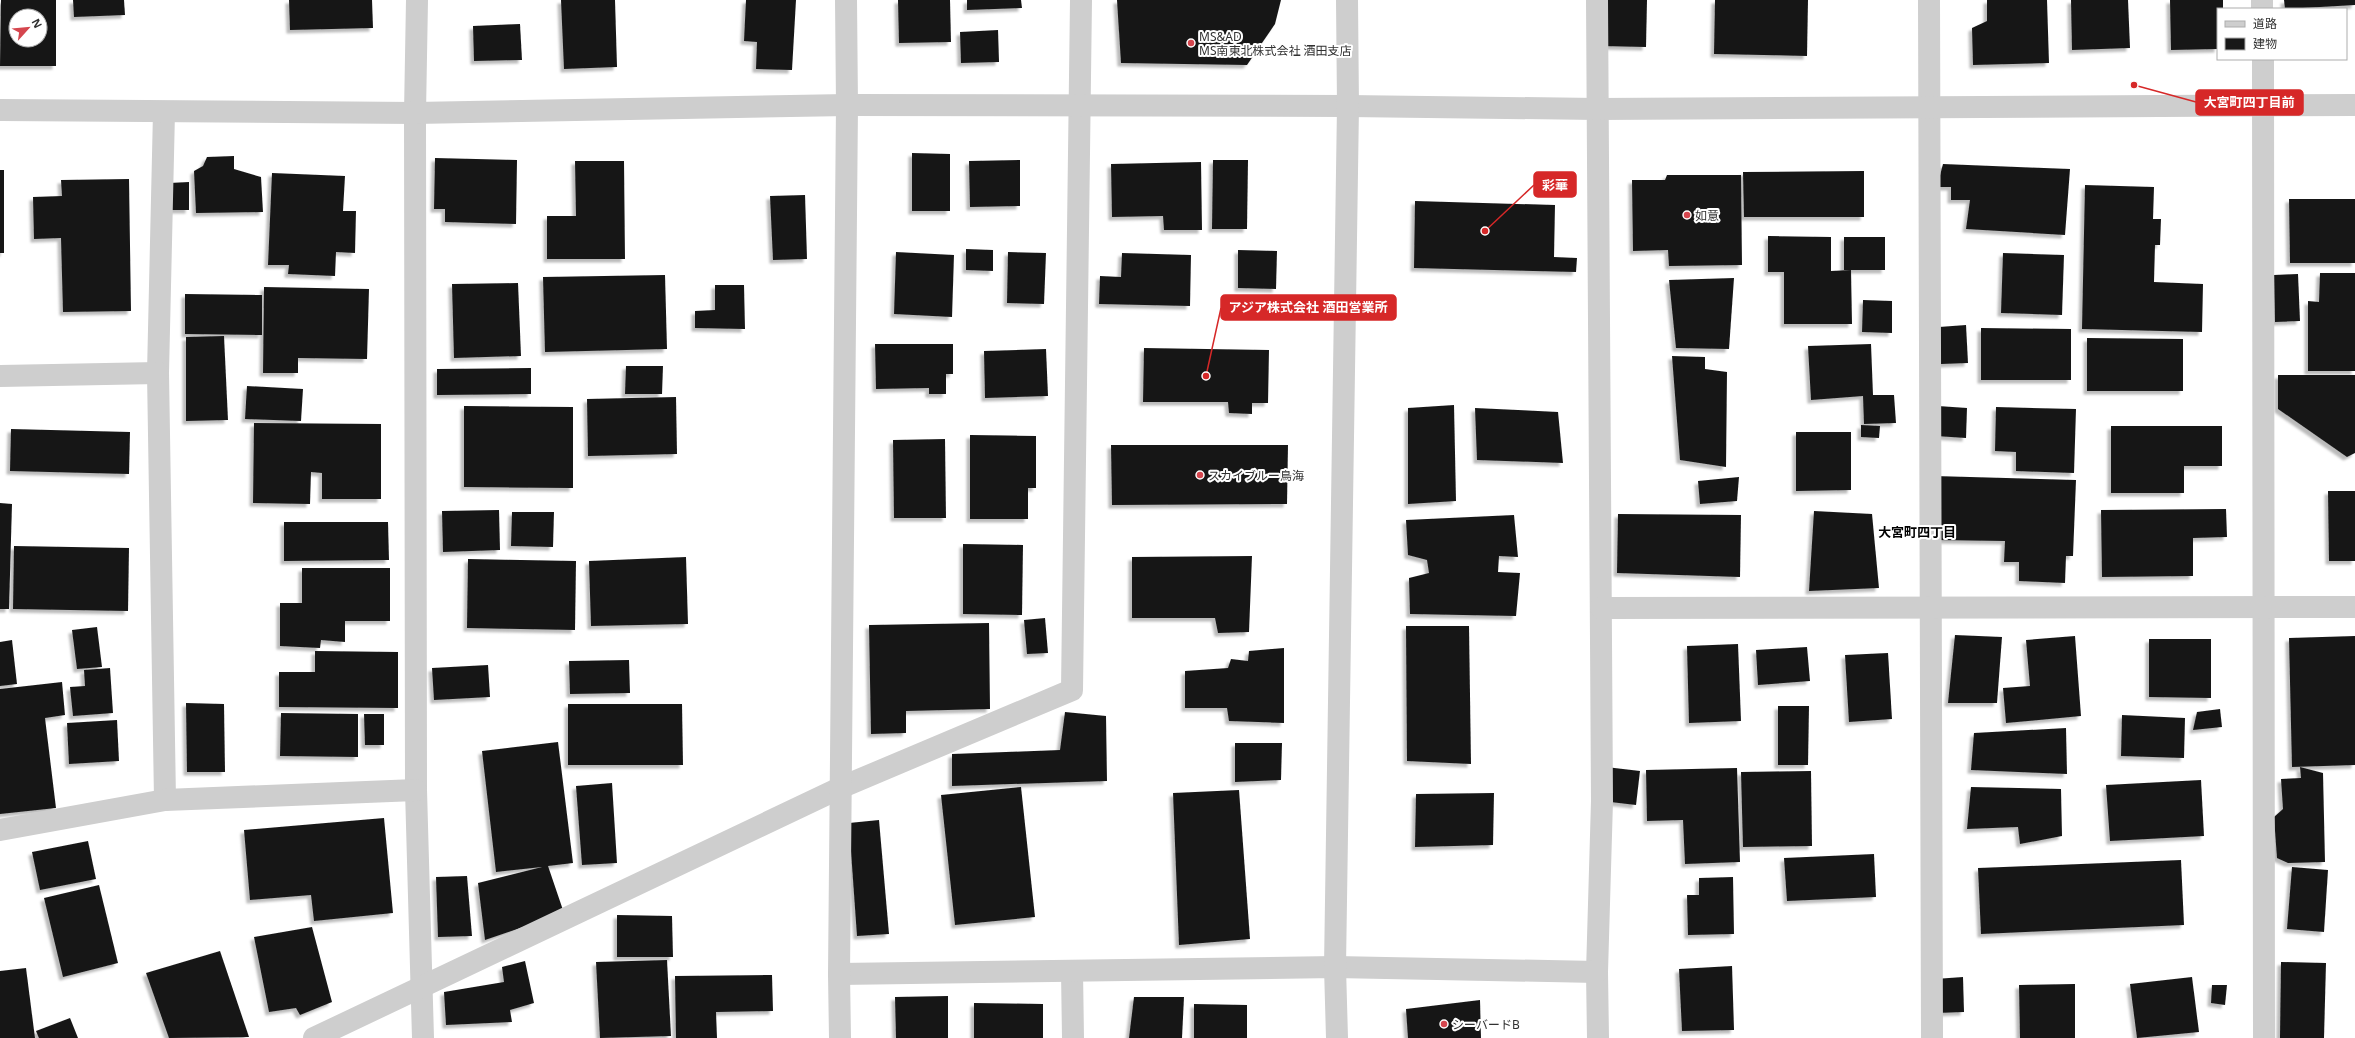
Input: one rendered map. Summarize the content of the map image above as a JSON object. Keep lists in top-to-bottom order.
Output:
{
  "districts": ["大宮町四丁目"],
  "places": [
    "MS&AD MS南東北株式会社 酒田支店",
    "大宮町四丁目前",
    "如意",
    "彩華",
    "アジア株式会社 酒田営業所",
    "スカイブルー鳥海",
    "シーバードB"
  ],
  "legend": ["道路", "建物"],
  "north": "top right"
}
